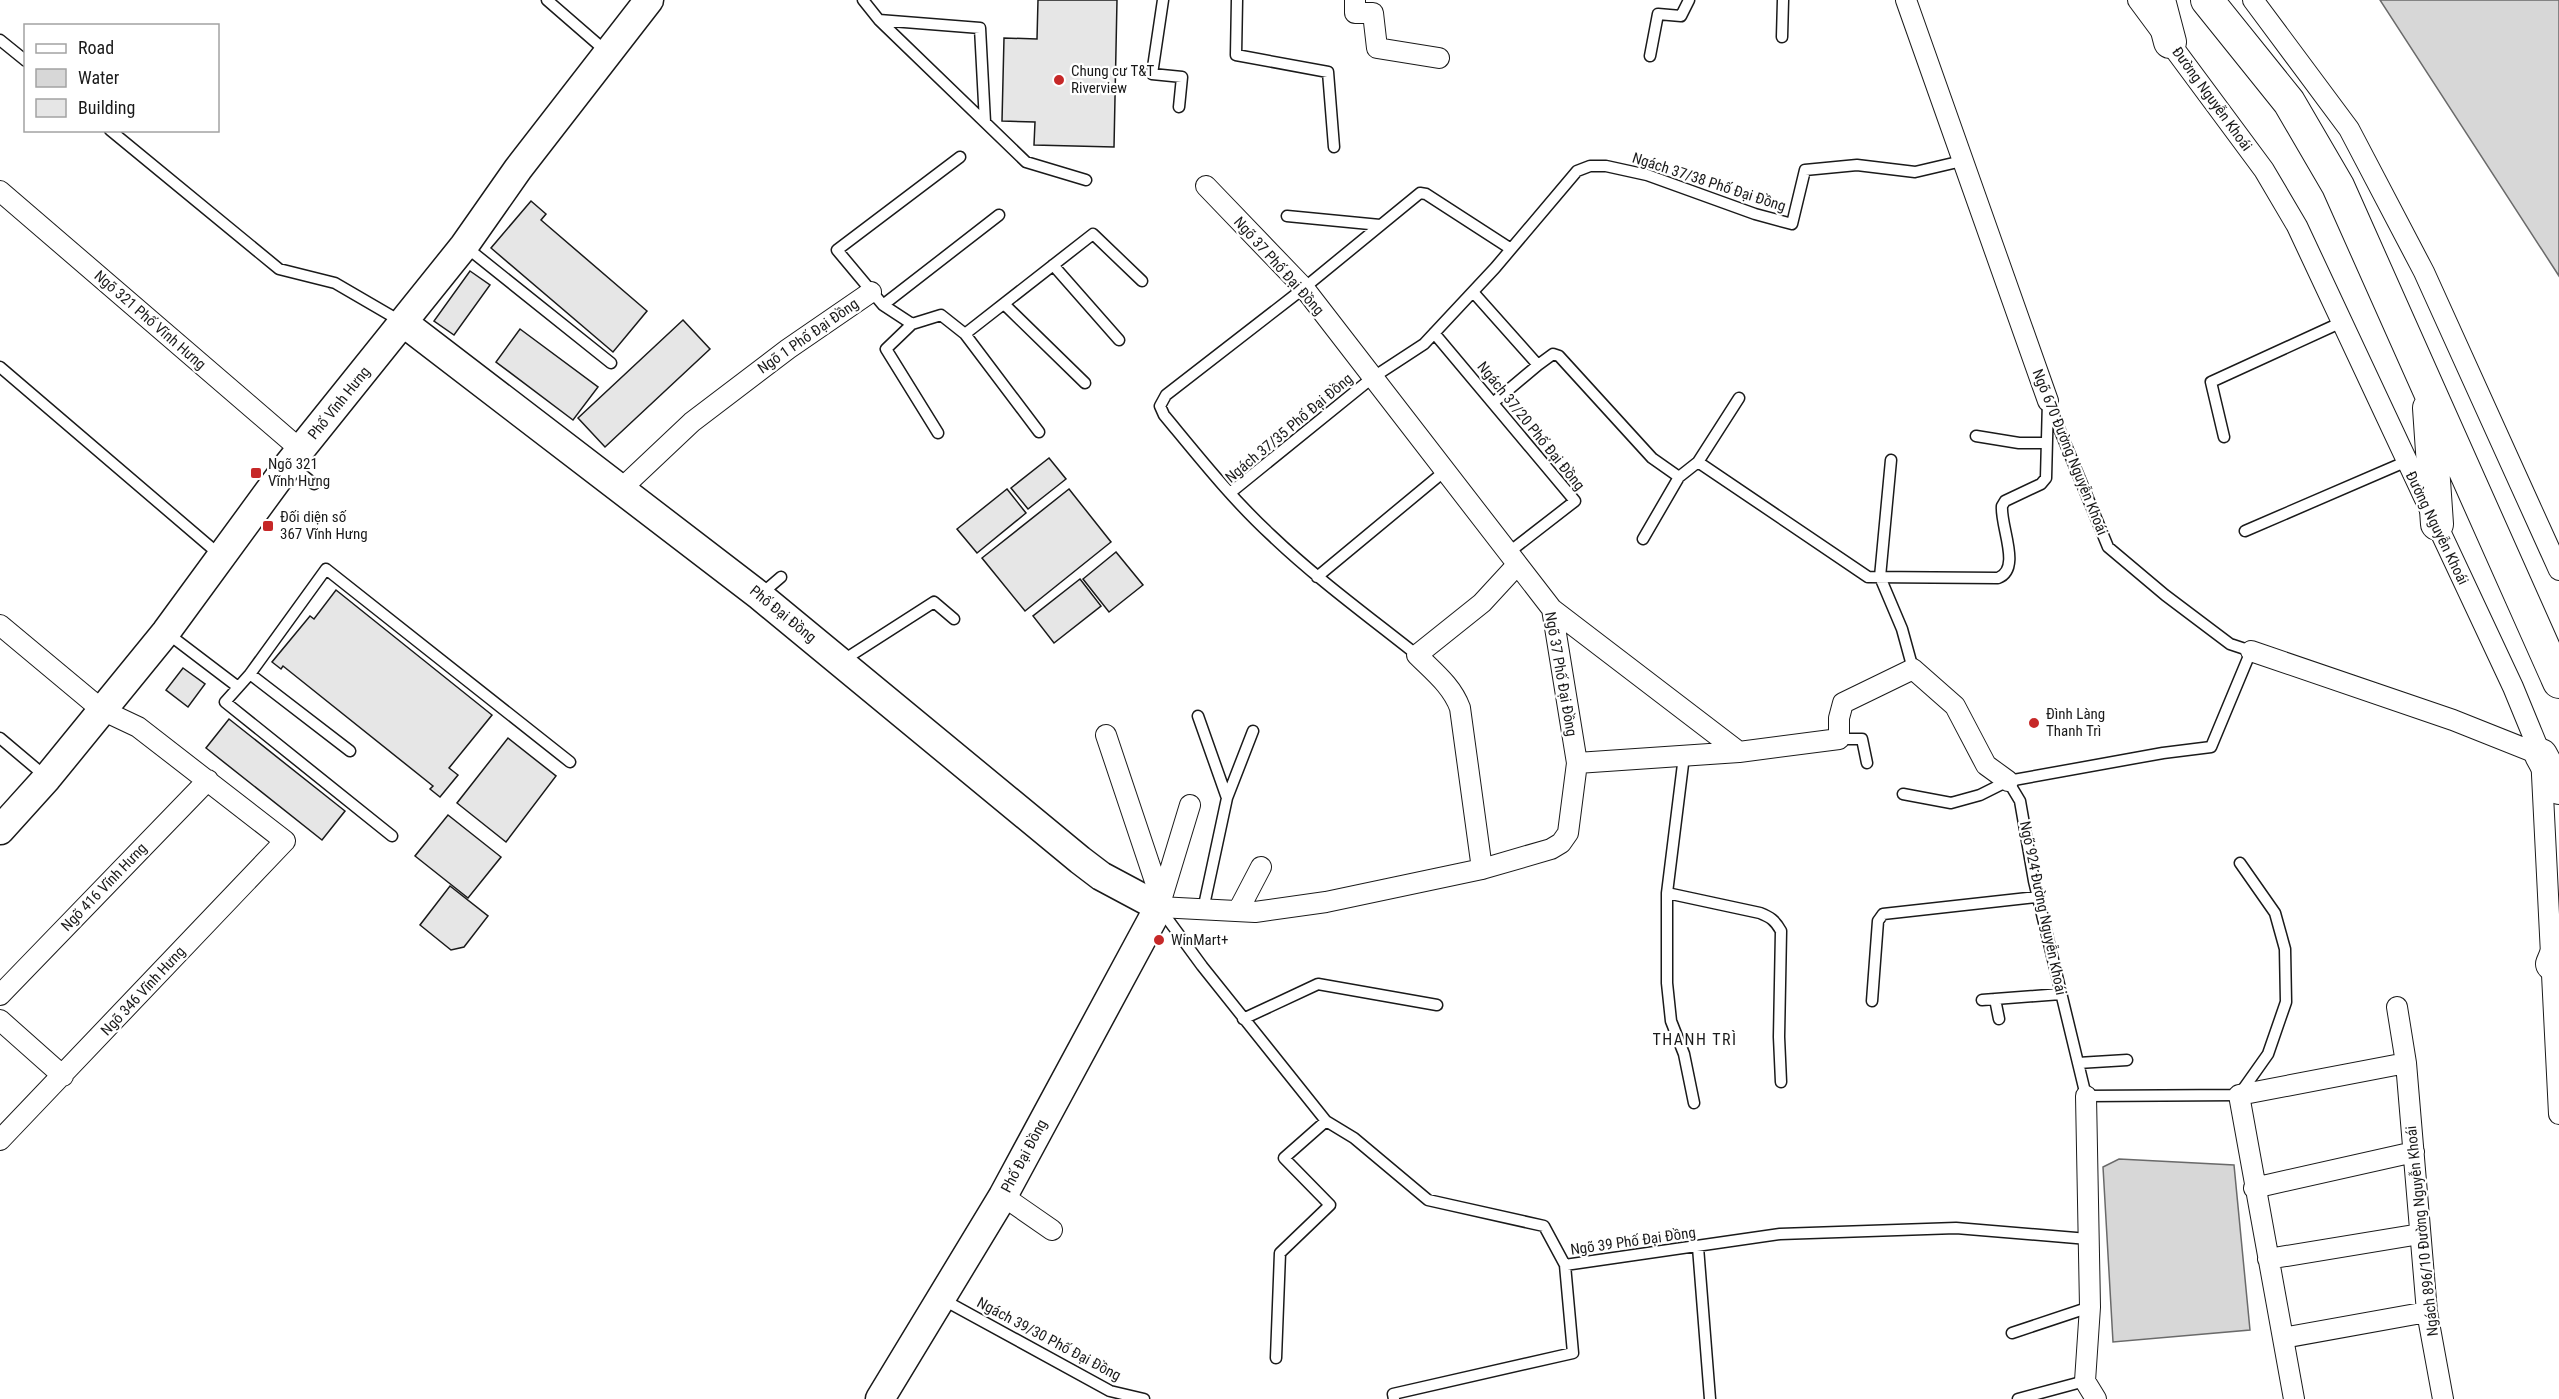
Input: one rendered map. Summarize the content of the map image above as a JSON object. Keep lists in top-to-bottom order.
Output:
{
  "streets": {
    "street": [
      "Đường Nguyễn Khoái",
      "Ngõ 37 Phố Đại Đồng",
      "Ngõ 321 Phố Vĩnh Hưng",
      "Ngõ 1 Phố Đại Đồng",
      "Phố Vĩnh Hưng",
      "Ngõ 670 Đường Nguyễn Khoái",
      "Phố Đại Đồng",
      "Ngõ 416 Vĩnh Hưng",
      "Ngõ 924 Đường Nguyễn Khoái",
      "Ngõ 346 Vĩnh Hưng",
      "Ngách 896/10 Đường Nguyễn Khoái"
    ],
    "lane": [
      "Ngách 37/38 Phố Đại Đồng",
      "Ngách 37/20 Phố Đại Đồng",
      "Ngách 37/35 Phố Đại Đồng",
      "Ngõ 39 Phố Đại Đồng",
      "Ngách 39/30 Phố Đại Đồng"
    ]
  },
  "crossings": [
    ["Đường Nguyễn Khoái", "Ngõ 670 Đường Nguyễn Khoái"],
    ["Ngách 37/38 Phố Đại Đồng", "Ngách 37/20 Phố Đại Đồng"],
    ["Ngách 37/38 Phố Đại Đồng", "Ngách 37/35 Phố Đại Đồng"],
    ["Ngách 37/38 Phố Đại Đồng", "Ngõ 670 Đường Nguyễn Khoái"],
    ["Ngõ 37 Phố Đại Đồng", "Ngách 37/20 Phố Đại Đồng"],
    ["Ngõ 37 Phố Đại Đồng", "Ngách 37/35 Phố Đại Đồng"],
    ["Ngõ 37 Phố Đại Đồng", "Phố Đại Đồng"],
    ["Ngõ 321 Phố Vĩnh Hưng", "Phố Vĩnh Hưng"],
    ["Ngõ 1 Phố Đại Đồng", "Phố Đại Đồng"],
    ["Phố Vĩnh Hưng", "Phố Đại Đồng"],
    ["Ngách 37/20 Phố Đại Đồng", "Ngách 37/35 Phố Đại Đồng"],
    ["Phố Đại Đồng", "Ngõ 39 Phố Đại Đồng"],
    ["Phố Đại Đồng", "Ngách 39/30 Phố Đại Đồng"],
    ["Ngõ 416 Vĩnh Hưng", "Ngõ 346 Vĩnh Hưng"],
    ["Ngõ 924 Đường Nguyễn Khoái", "Ngõ 39 Phố Đại Đồng"]
  ],
  "districts": ["THANH TRÌ"],
  "places": {
    "other": ["Chung cư T&T Riverview", "Đình Làng Thanh Trì", "WinMart+"],
    "transit": ["Ngõ 321 Vĩnh Hưng", "Đối diện số 367 Vĩnh Hưng"]
  },
  "legend": ["Road", "Water", "Building"]
}
